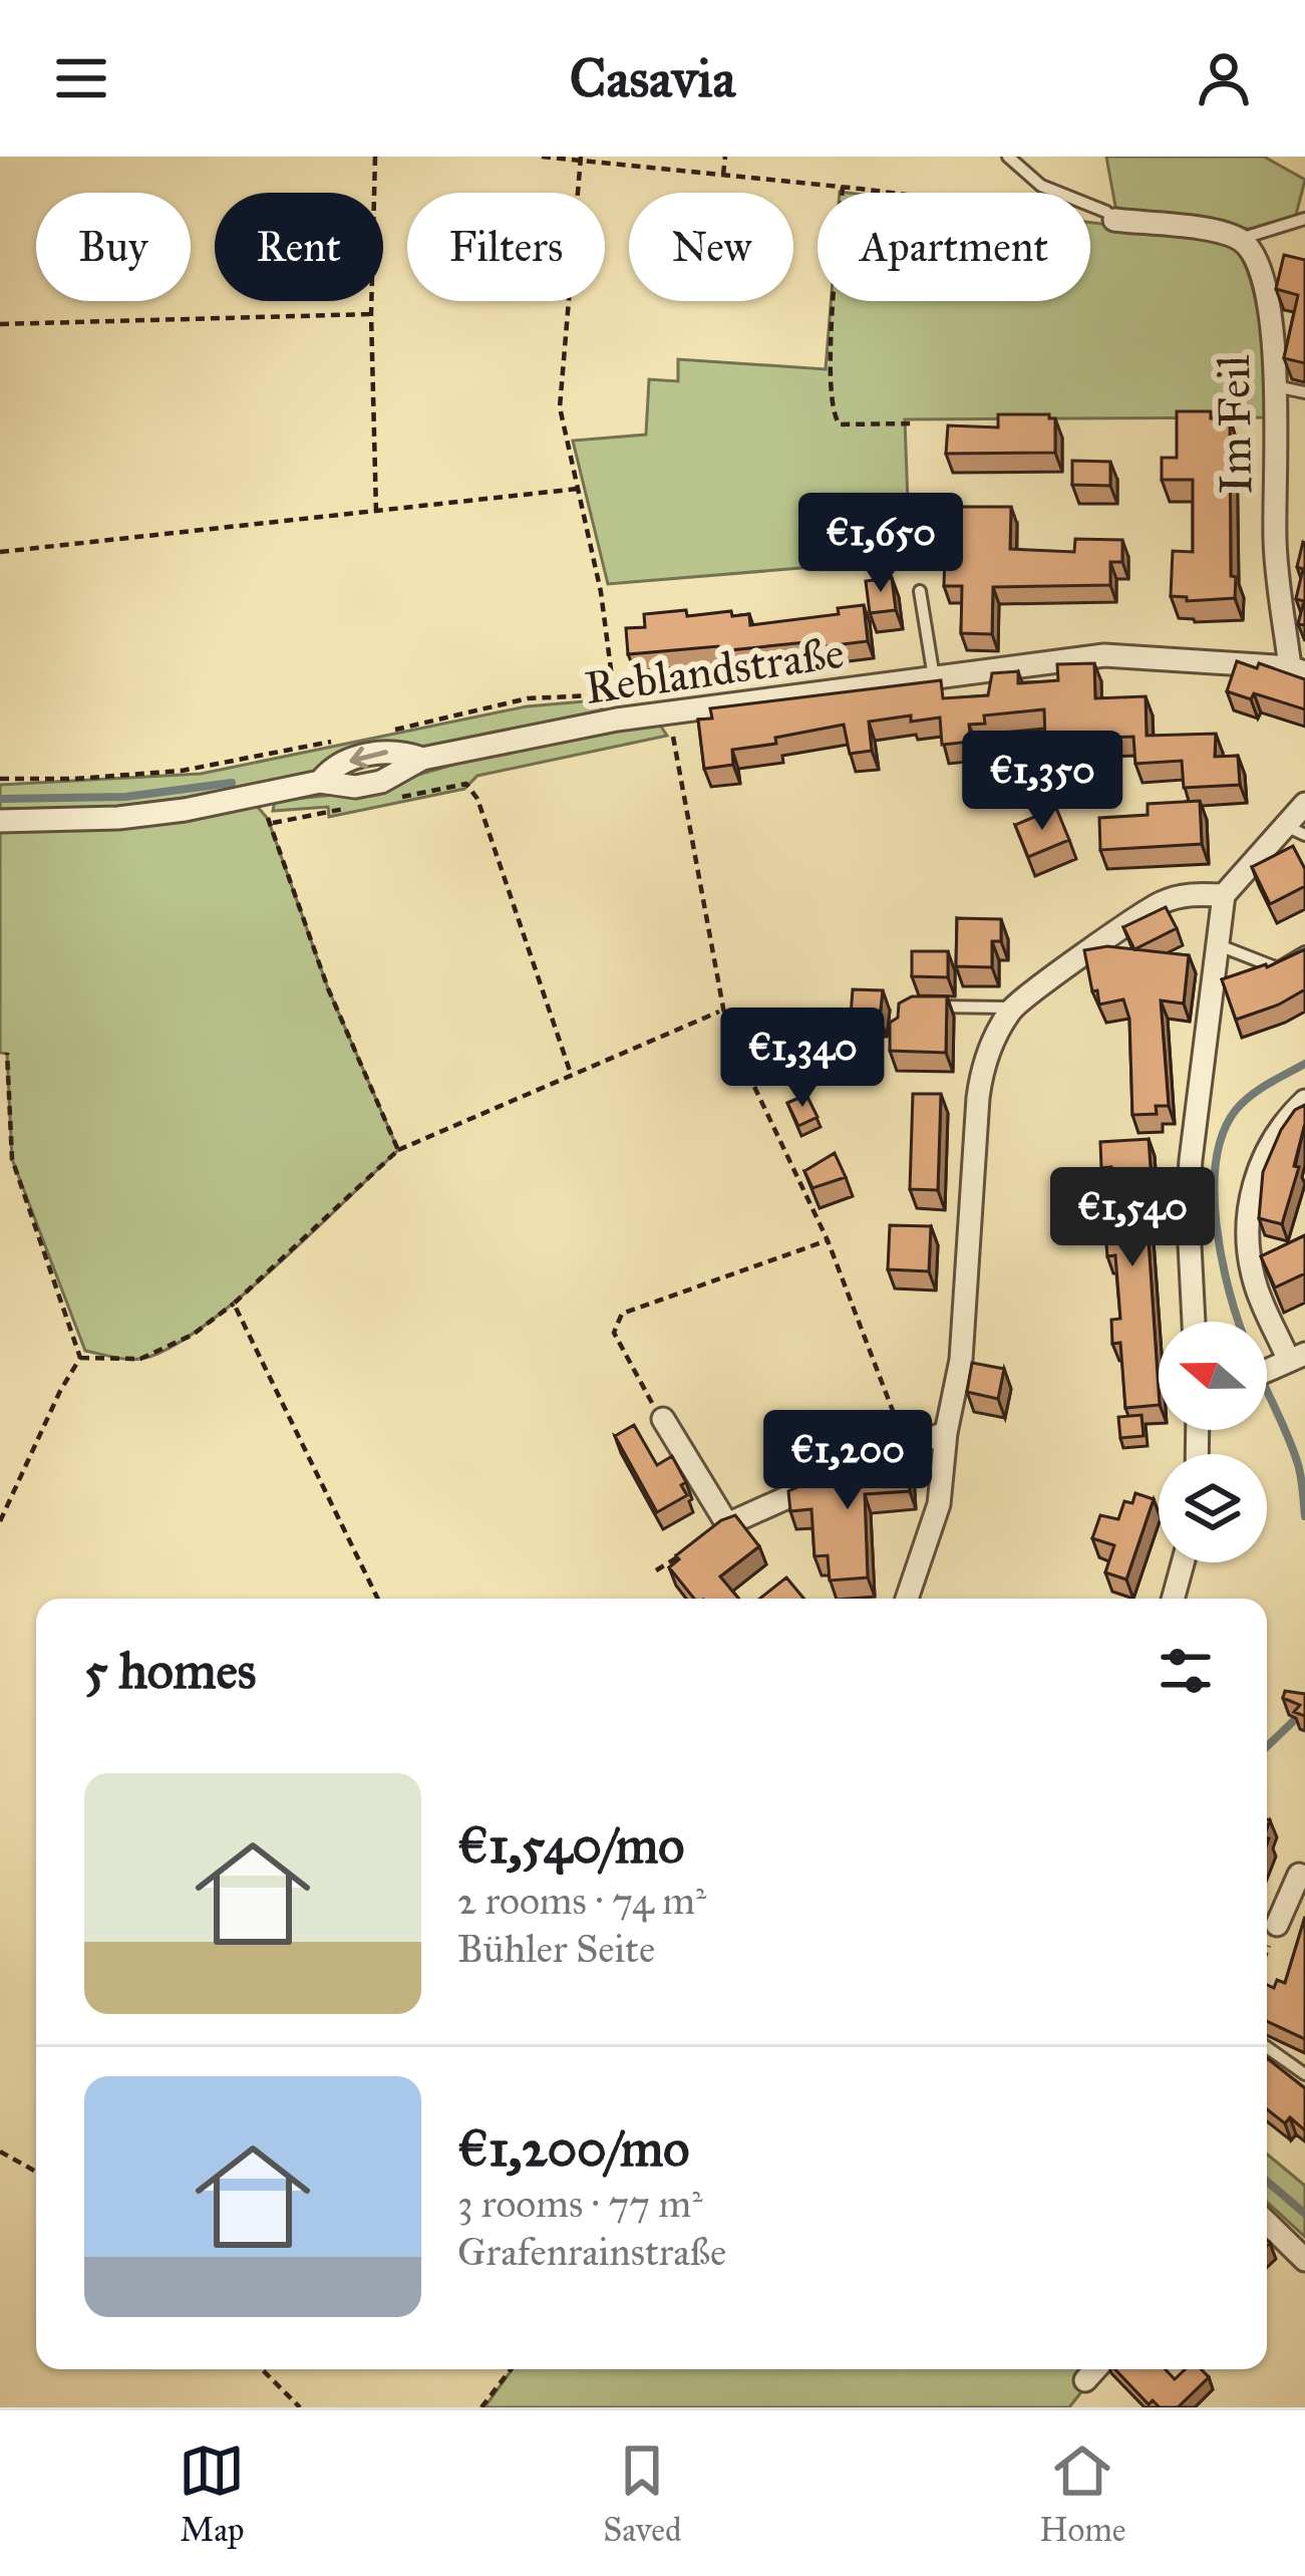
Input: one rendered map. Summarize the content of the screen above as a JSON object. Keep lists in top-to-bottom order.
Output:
{
  "streets": {
    "street": ["Im Feil", "Reblandstraße"]
  },
  "crossings": [
    ["Im Feil", "Reblandstraße"]
  ],
  "north": "left",
  "page": {
    "header": "Casavia",
    "chip": [
      "Buy",
      "Rent",
      "Filters",
      "New",
      "Apartment"
    ],
    "price": [
      "€1,650",
      "€1,350",
      "€1,340",
      "€1,540",
      "€1,200"
    ],
    "heading": "5 homes",
    "list": [
      {
        "name": "€1,540/mo",
        "note": "2 rooms · 74 m² · Bühler Seite"
      },
      {
        "name": "€1,200/mo",
        "note": "3 rooms · 77 m² · Grafenrainstraße"
      }
    ],
    "tabs": ["Map", "Saved", "Home"]
  }
}
